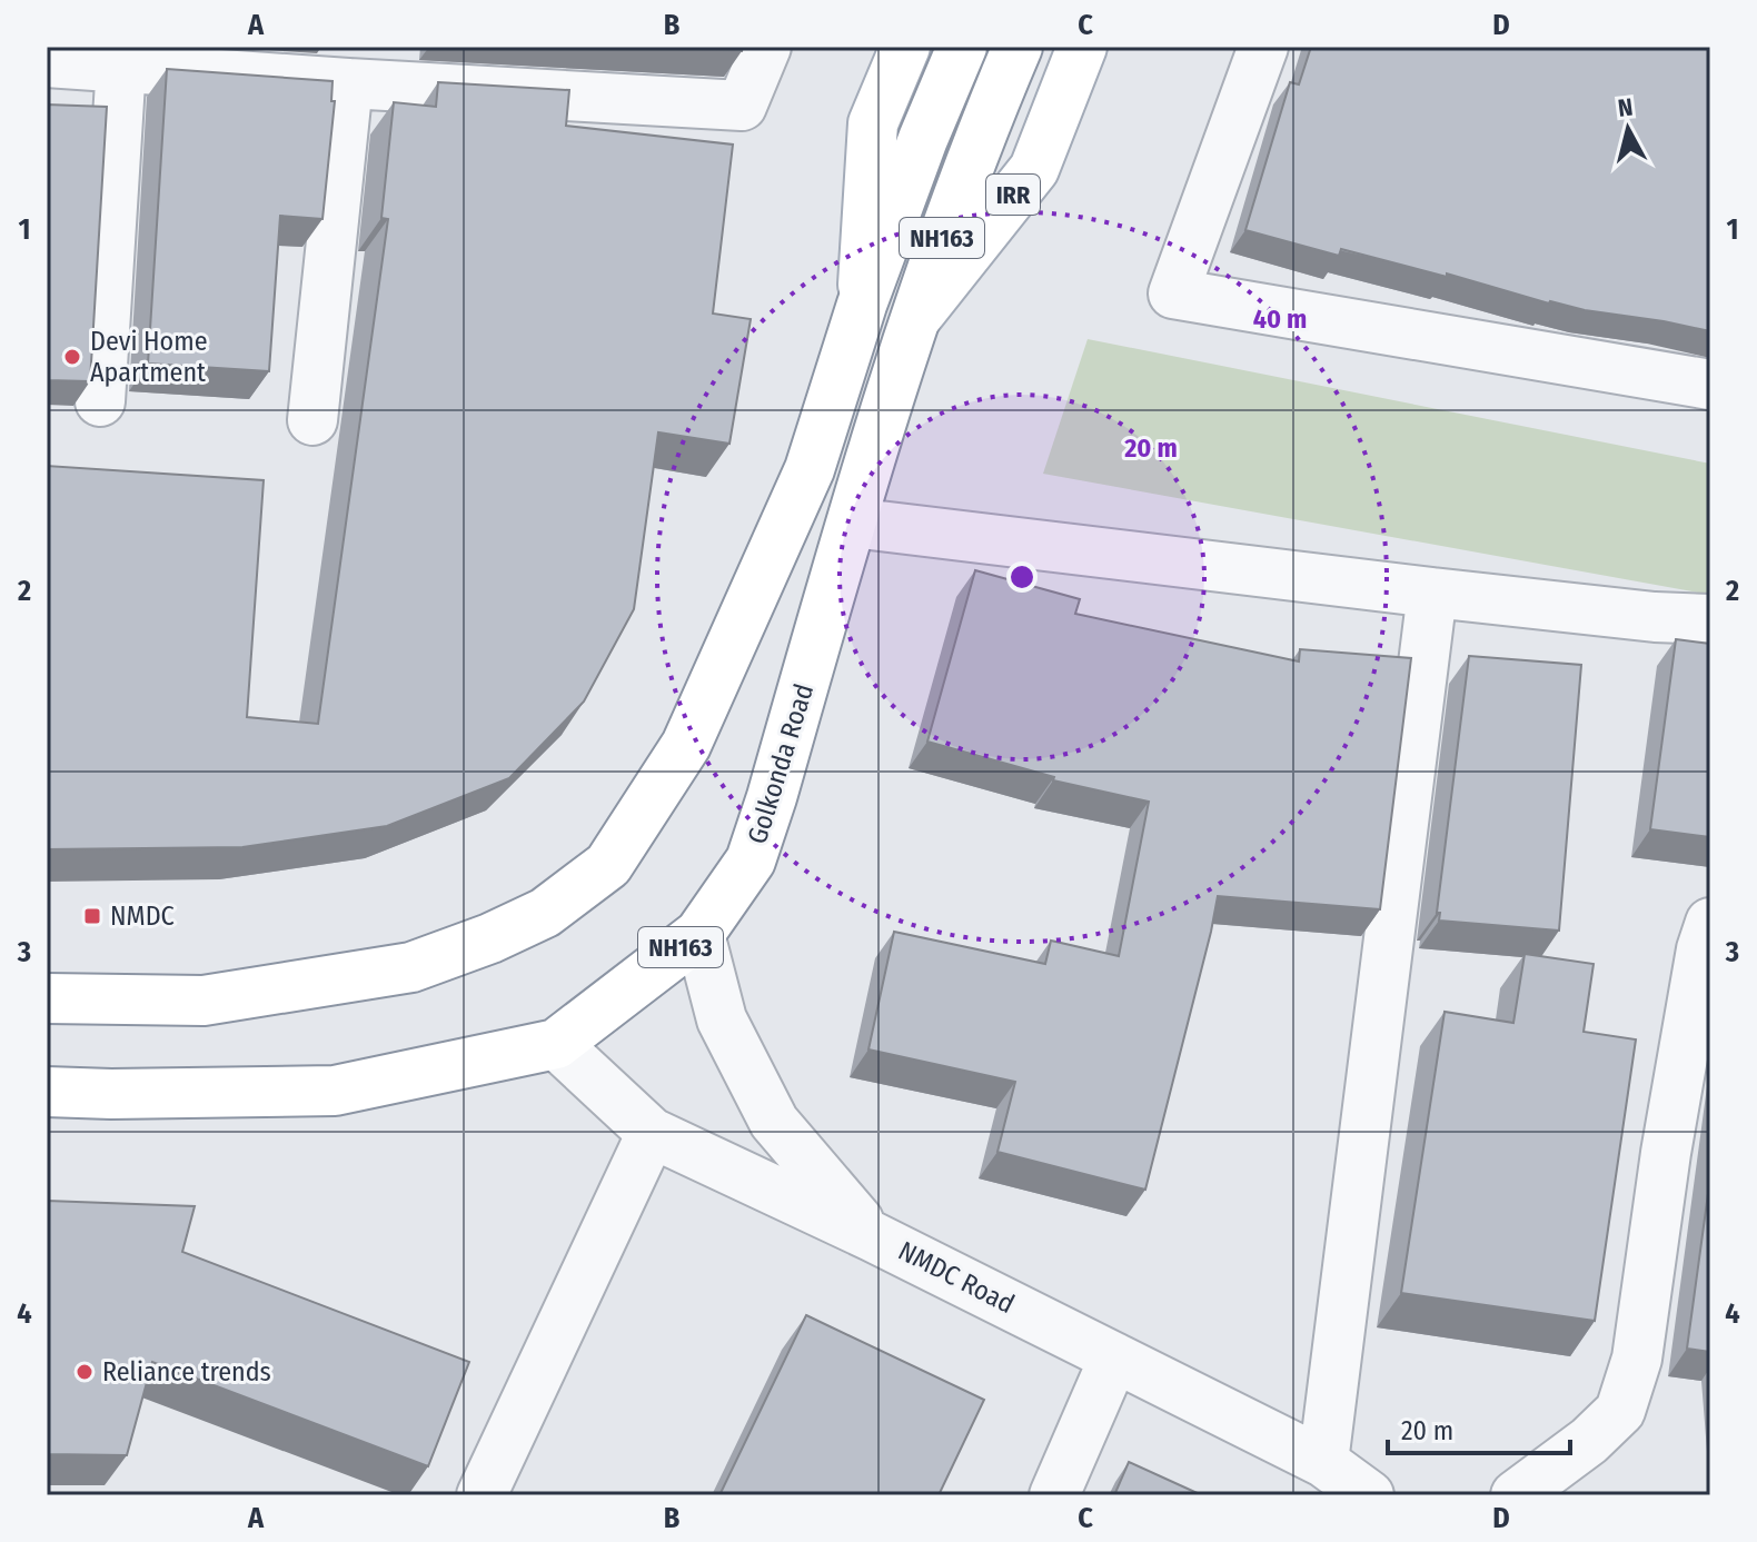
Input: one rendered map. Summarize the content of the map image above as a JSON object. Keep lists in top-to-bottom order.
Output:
{
  "streets": {
    "main road": ["IRR", "NH163", "Golkonda Road"],
    "street": ["NMDC Road"]
  },
  "crossings": [
    ["IRR", "NH163"],
    ["IRR", "Golkonda Road"],
    ["NH163", "Golkonda Road"],
    ["Golkonda Road", "NMDC Road"]
  ],
  "places": {
    "other": ["Devi Home Apartment", "Reliance trends"],
    "transit": ["NMDC"]
  },
  "scale_bar": "20 m",
  "north": "top",
  "grid": {
    "columns": [
      "A",
      "B",
      "C",
      "D"
    ],
    "rows": [
      "1",
      "2",
      "3",
      "4"
    ]
  },
  "rings": ["40 m", "20 m"]
}
